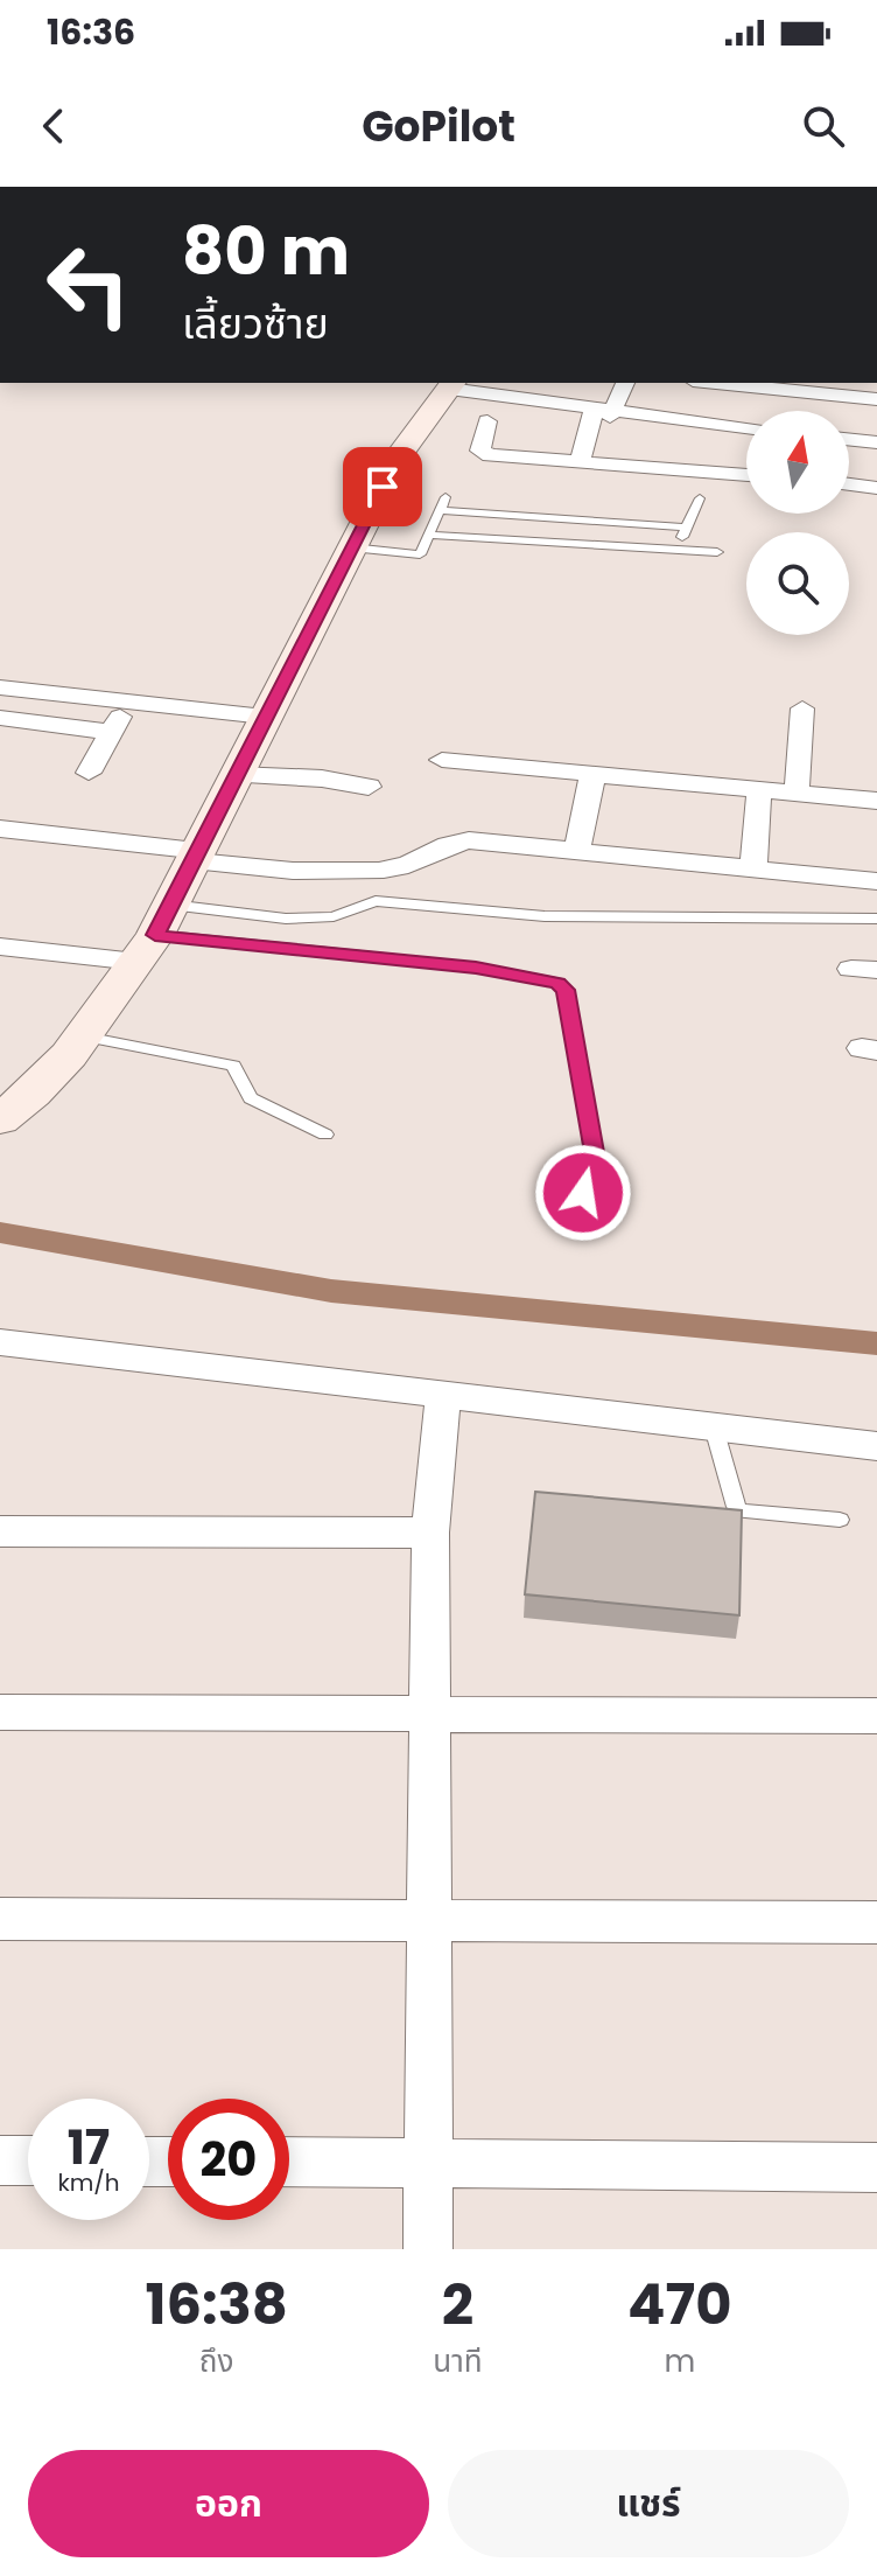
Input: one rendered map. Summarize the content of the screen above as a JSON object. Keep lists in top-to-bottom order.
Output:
{
  "north": "top",
  "page": {
    "status": "16:36",
    "header": "GoPilot",
    "turn": ["80 m", "เลี้ยวซ้าย"],
    "speed": "17 km/h",
    "limit": "20",
    "eta": [
      "16:38",
      "ถึง",
      "2",
      "นาที",
      "470",
      "m"
    ],
    "buttons": ["ออก", "แชร์"]
  }
}
